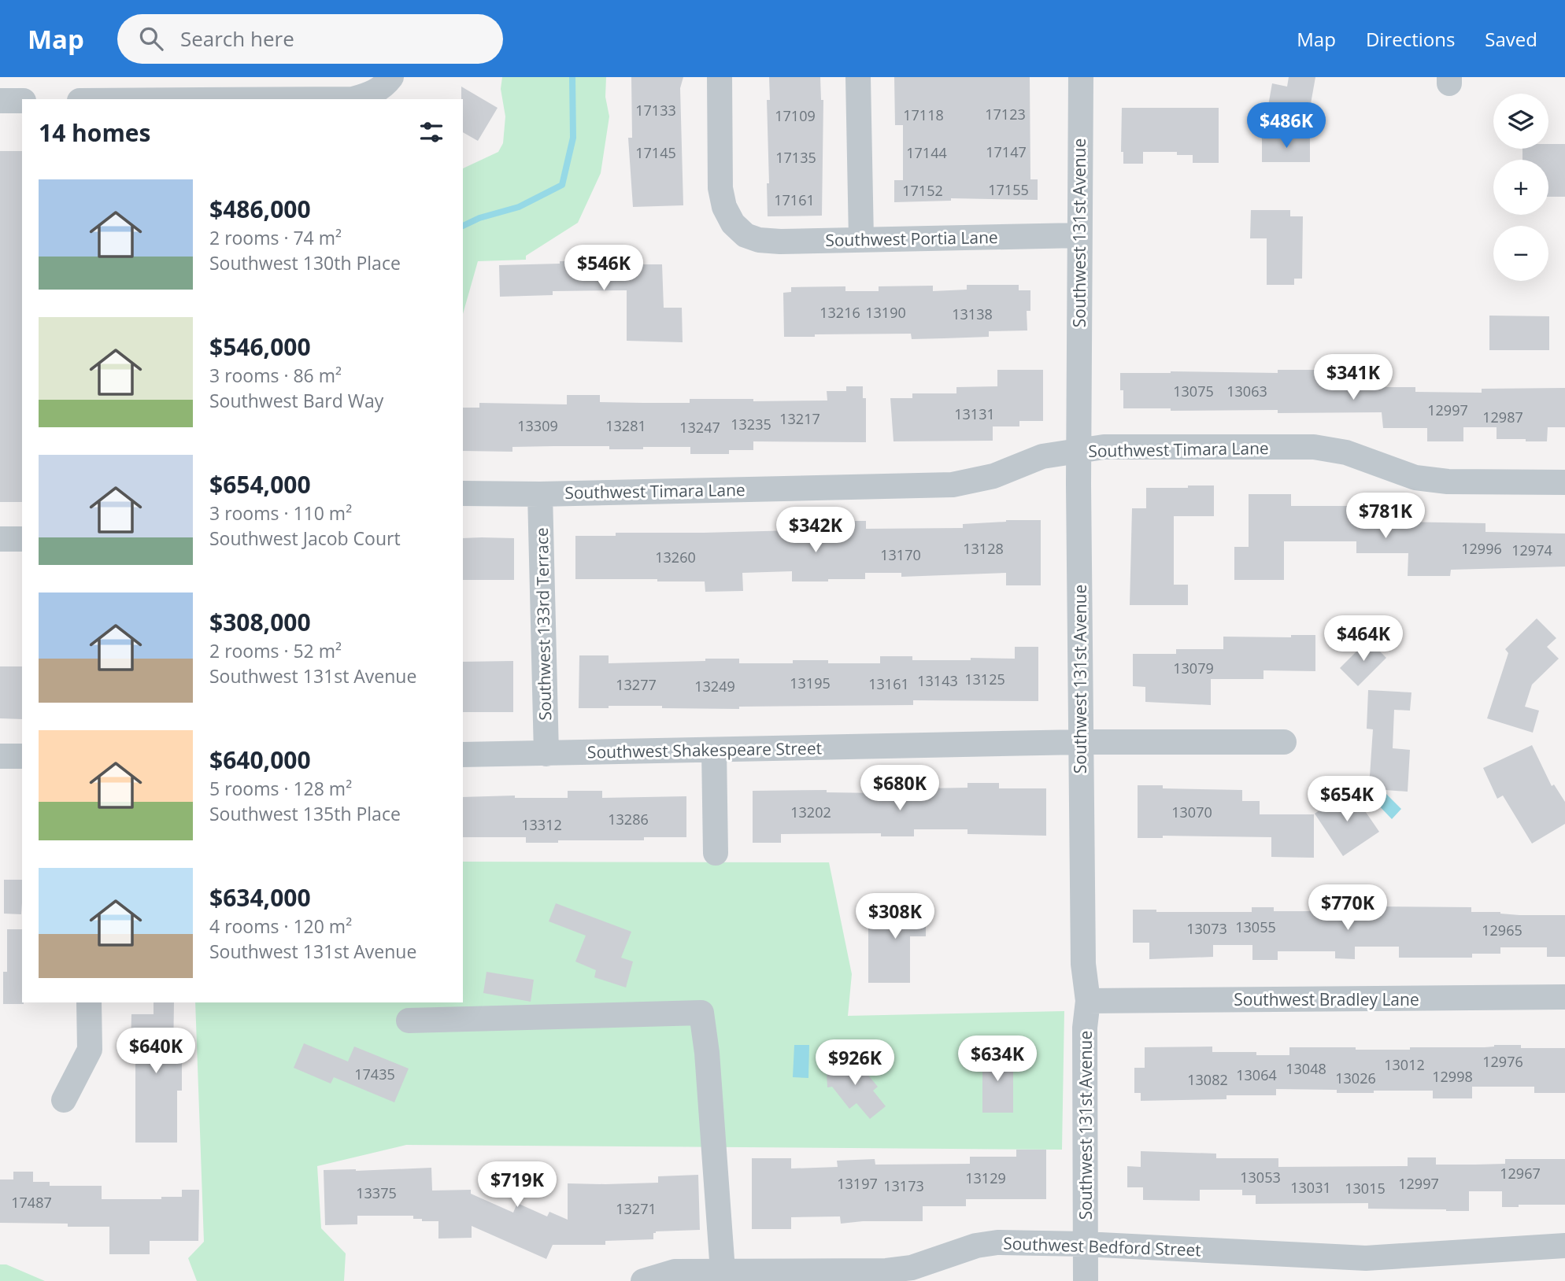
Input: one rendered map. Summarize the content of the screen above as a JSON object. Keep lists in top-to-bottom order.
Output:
{
  "streets": {
    "street": [
      "Southwest 131st Avenue",
      "Southwest Portia Lane",
      "Southwest Timara Lane",
      "Southwest 133rd Terrace",
      "Southwest Shakespeare Street",
      "Southwest Bradley Lane",
      "Southwest Bedford Street"
    ]
  },
  "crossings": [
    ["Southwest 131st Avenue", "Southwest Portia Lane"],
    ["Southwest 131st Avenue", "Southwest Timara Lane"],
    ["Southwest 131st Avenue", "Southwest Shakespeare Street"],
    ["Southwest 131st Avenue", "Southwest Bradley Lane"],
    ["Southwest 131st Avenue", "Southwest Bedford Street"],
    ["Southwest Timara Lane", "Southwest 133rd Terrace"],
    ["Southwest 133rd Terrace", "Southwest Shakespeare Street"]
  ],
  "house_numbers": [
    "17133",
    "17123",
    "17118",
    "17109",
    "17147",
    "17145",
    "17144",
    "17135",
    "17155",
    "17152",
    "17161",
    "13216",
    "13190",
    "13138",
    "13075",
    "13063",
    "12997",
    "13131",
    "12987",
    "13217",
    "13235",
    "13309",
    "13281",
    "13247",
    "13128",
    "12996",
    "12974",
    "13170",
    "13260",
    "13079",
    "13125",
    "13143",
    "13195",
    "13161",
    "13277",
    "13249",
    "13202",
    "13070",
    "13286",
    "13312",
    "13055",
    "13073",
    "12965",
    "12976",
    "13012",
    "13048",
    "17435",
    "13064",
    "12998",
    "13026",
    "13082",
    "12967",
    "13053",
    "13129",
    "13197",
    "12997",
    "13173",
    "13031",
    "13015",
    "13375",
    "17487",
    "13271"
  ],
  "page": {
    "header": "Map",
    "search": "Search here",
    "nav": ["Map", "Directions", "Saved"],
    "map_buttons": ["+", "−"],
    "heading": "14 homes",
    "price": [
      "$486K",
      "$546K",
      "$341K",
      "$781K",
      "$342K",
      "$464K",
      "$680K",
      "$654K",
      "$770K",
      "$308K",
      "$640K",
      "$634K",
      "$926K",
      "$719K"
    ],
    "list": [
      {
        "name": "$486,000",
        "note": "2 rooms · 74 m² · Southwest 130th Place"
      },
      {
        "name": "$546,000",
        "note": "3 rooms · 86 m² · Southwest Bard Way"
      },
      {
        "name": "$654,000",
        "note": "3 rooms · 110 m² · Southwest Jacob Court"
      },
      {
        "name": "$308,000",
        "note": "2 rooms · 52 m² · Southwest 131st Avenue"
      },
      {
        "name": "$640,000",
        "note": "5 rooms · 128 m² · Southwest 135th Place"
      },
      {
        "name": "$634,000",
        "note": "4 rooms · 120 m² · Southwest 131st Avenue"
      }
    ]
  }
}
